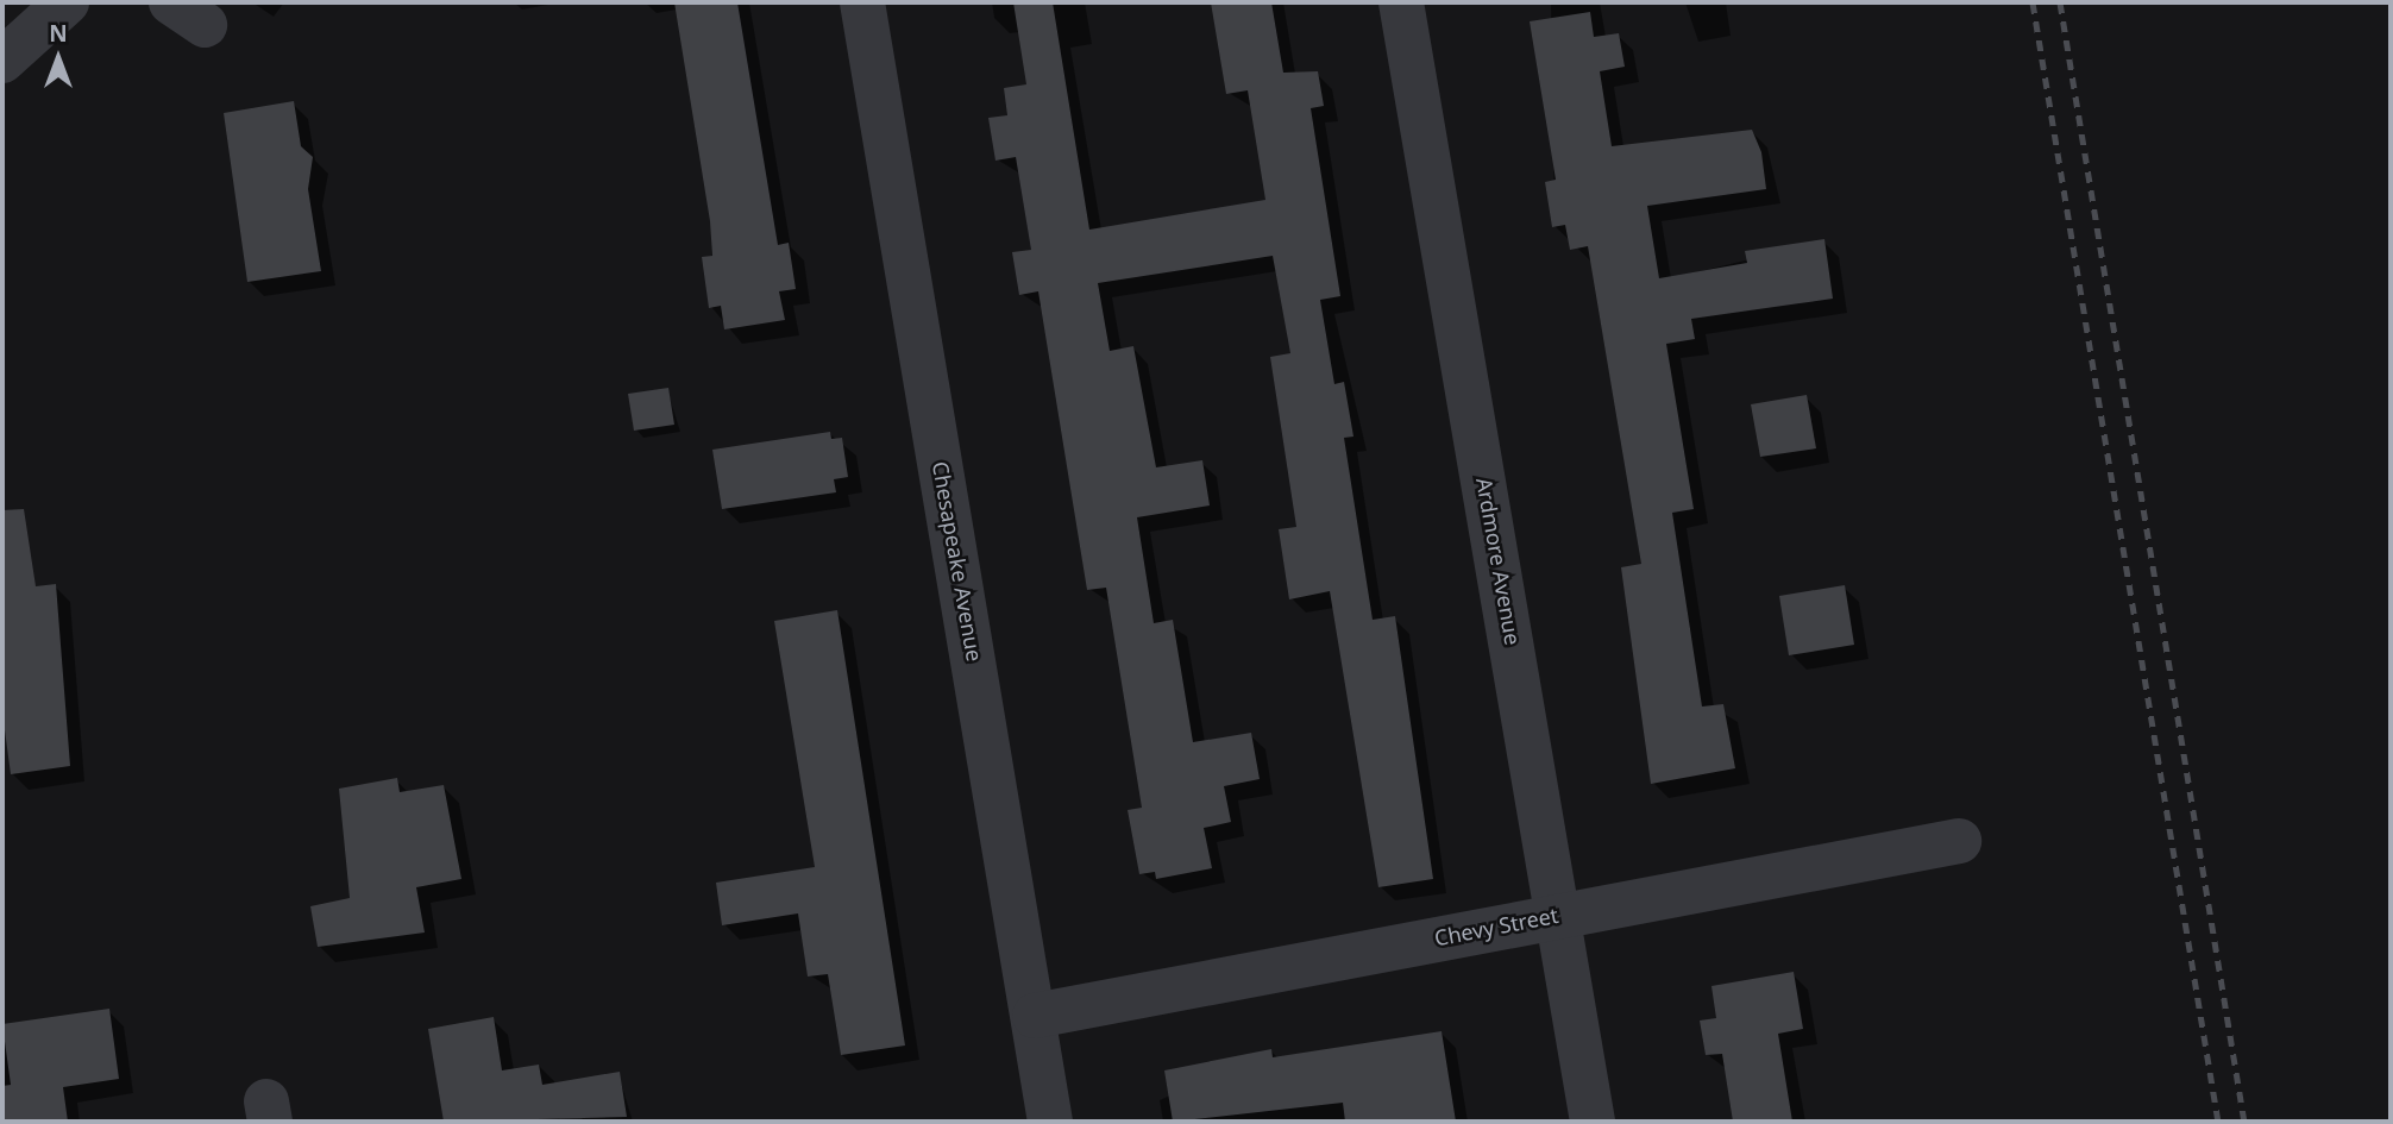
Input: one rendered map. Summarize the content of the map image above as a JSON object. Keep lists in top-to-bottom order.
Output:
{
  "streets": {
    "street": ["Chesapeake Avenue", "Ardmore Avenue", "Chevy Street"]
  },
  "crossings": [
    ["Chesapeake Avenue", "Chevy Street"],
    ["Ardmore Avenue", "Chevy Street"]
  ],
  "north": "top"
}
